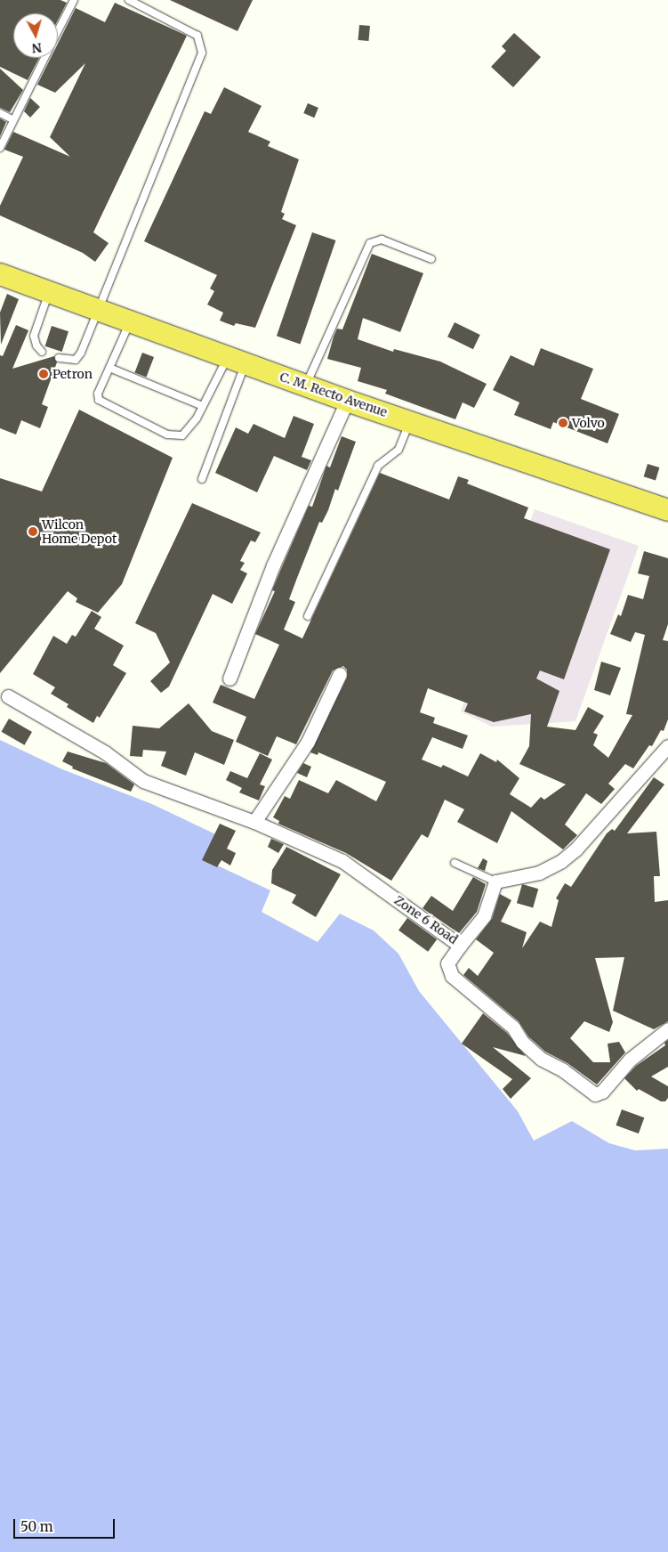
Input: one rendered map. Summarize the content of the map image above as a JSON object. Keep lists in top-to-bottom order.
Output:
{
  "streets": {
    "highway": ["C. M. Recto Avenue"],
    "street": ["Zone 6 Road"]
  },
  "places": ["Petron", "Volvo", "Wilcon Home Depot"],
  "scale_bar": "50 m",
  "north": "bottom"
}
